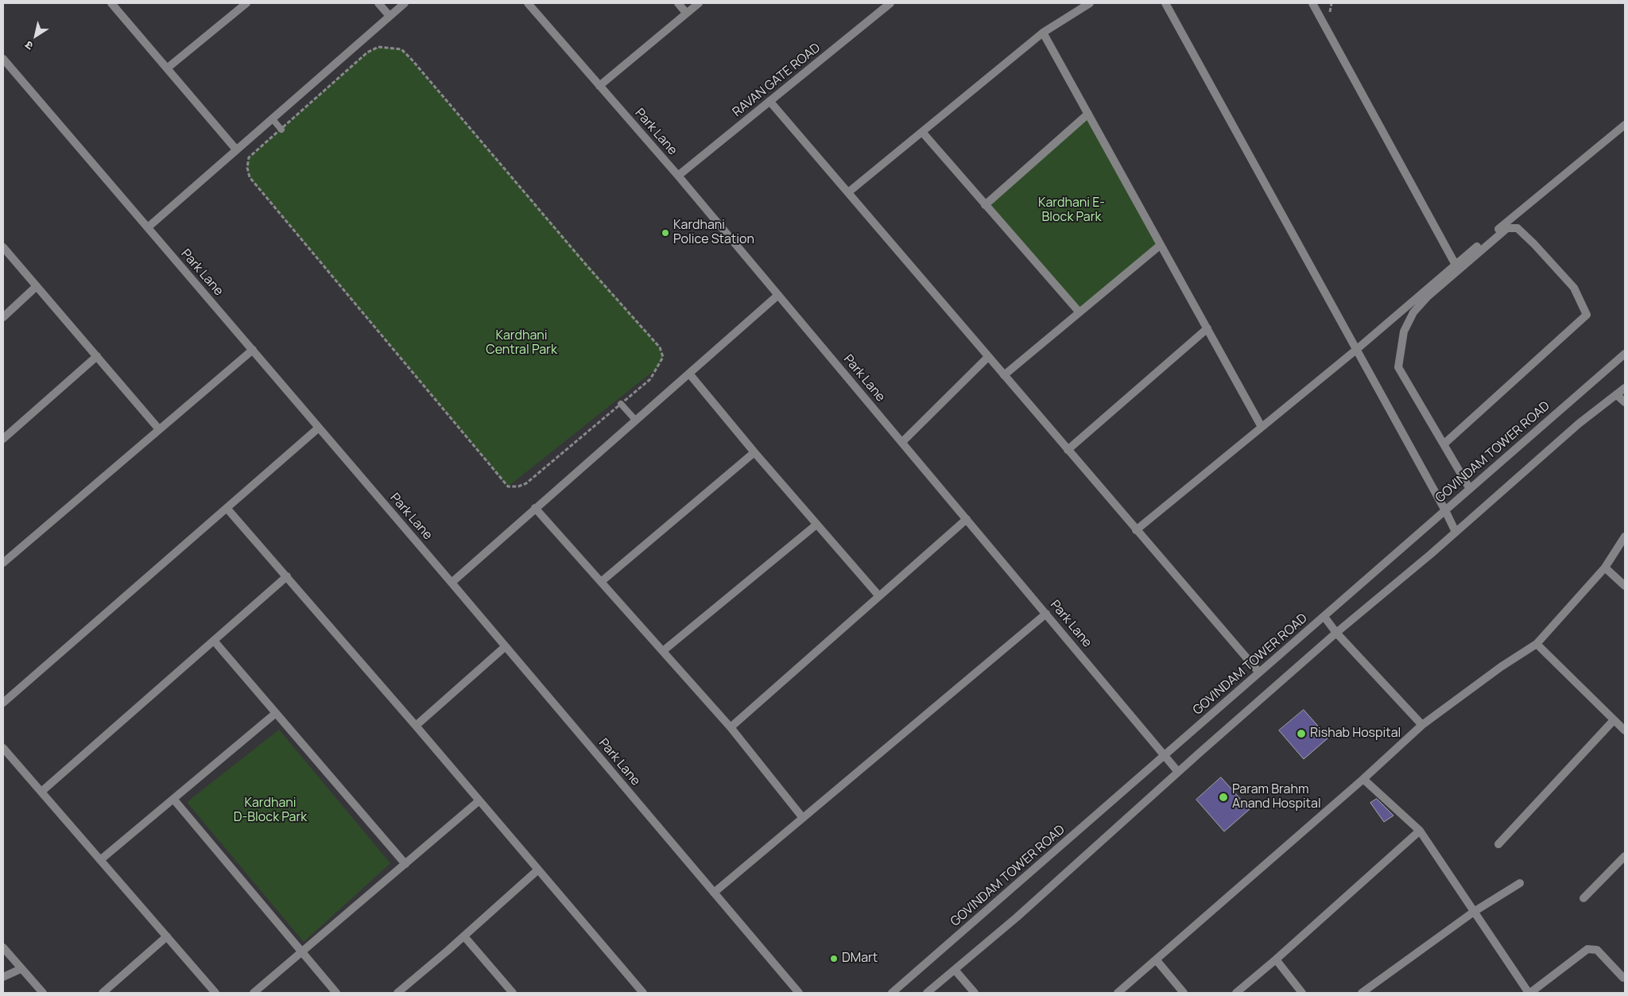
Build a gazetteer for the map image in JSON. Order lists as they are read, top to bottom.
{
  "streets": {
    "street": ["RAVAN GATE ROAD", "Park Lane", "GOVINDAM TOWER ROAD"]
  },
  "crossings": [
    ["RAVAN GATE ROAD", "Park Lane"],
    ["Park Lane", "GOVINDAM TOWER ROAD"]
  ],
  "parks": ["Kardhani E- Block Park", "Kardhani Central Park", "Kardhani D-Block Park"],
  "places": [
    "Kardhani Police Station",
    "Rishab Hospital",
    "Param Brahm Anand Hospital",
    "DMart"
  ],
  "north": "bottom left"
}
